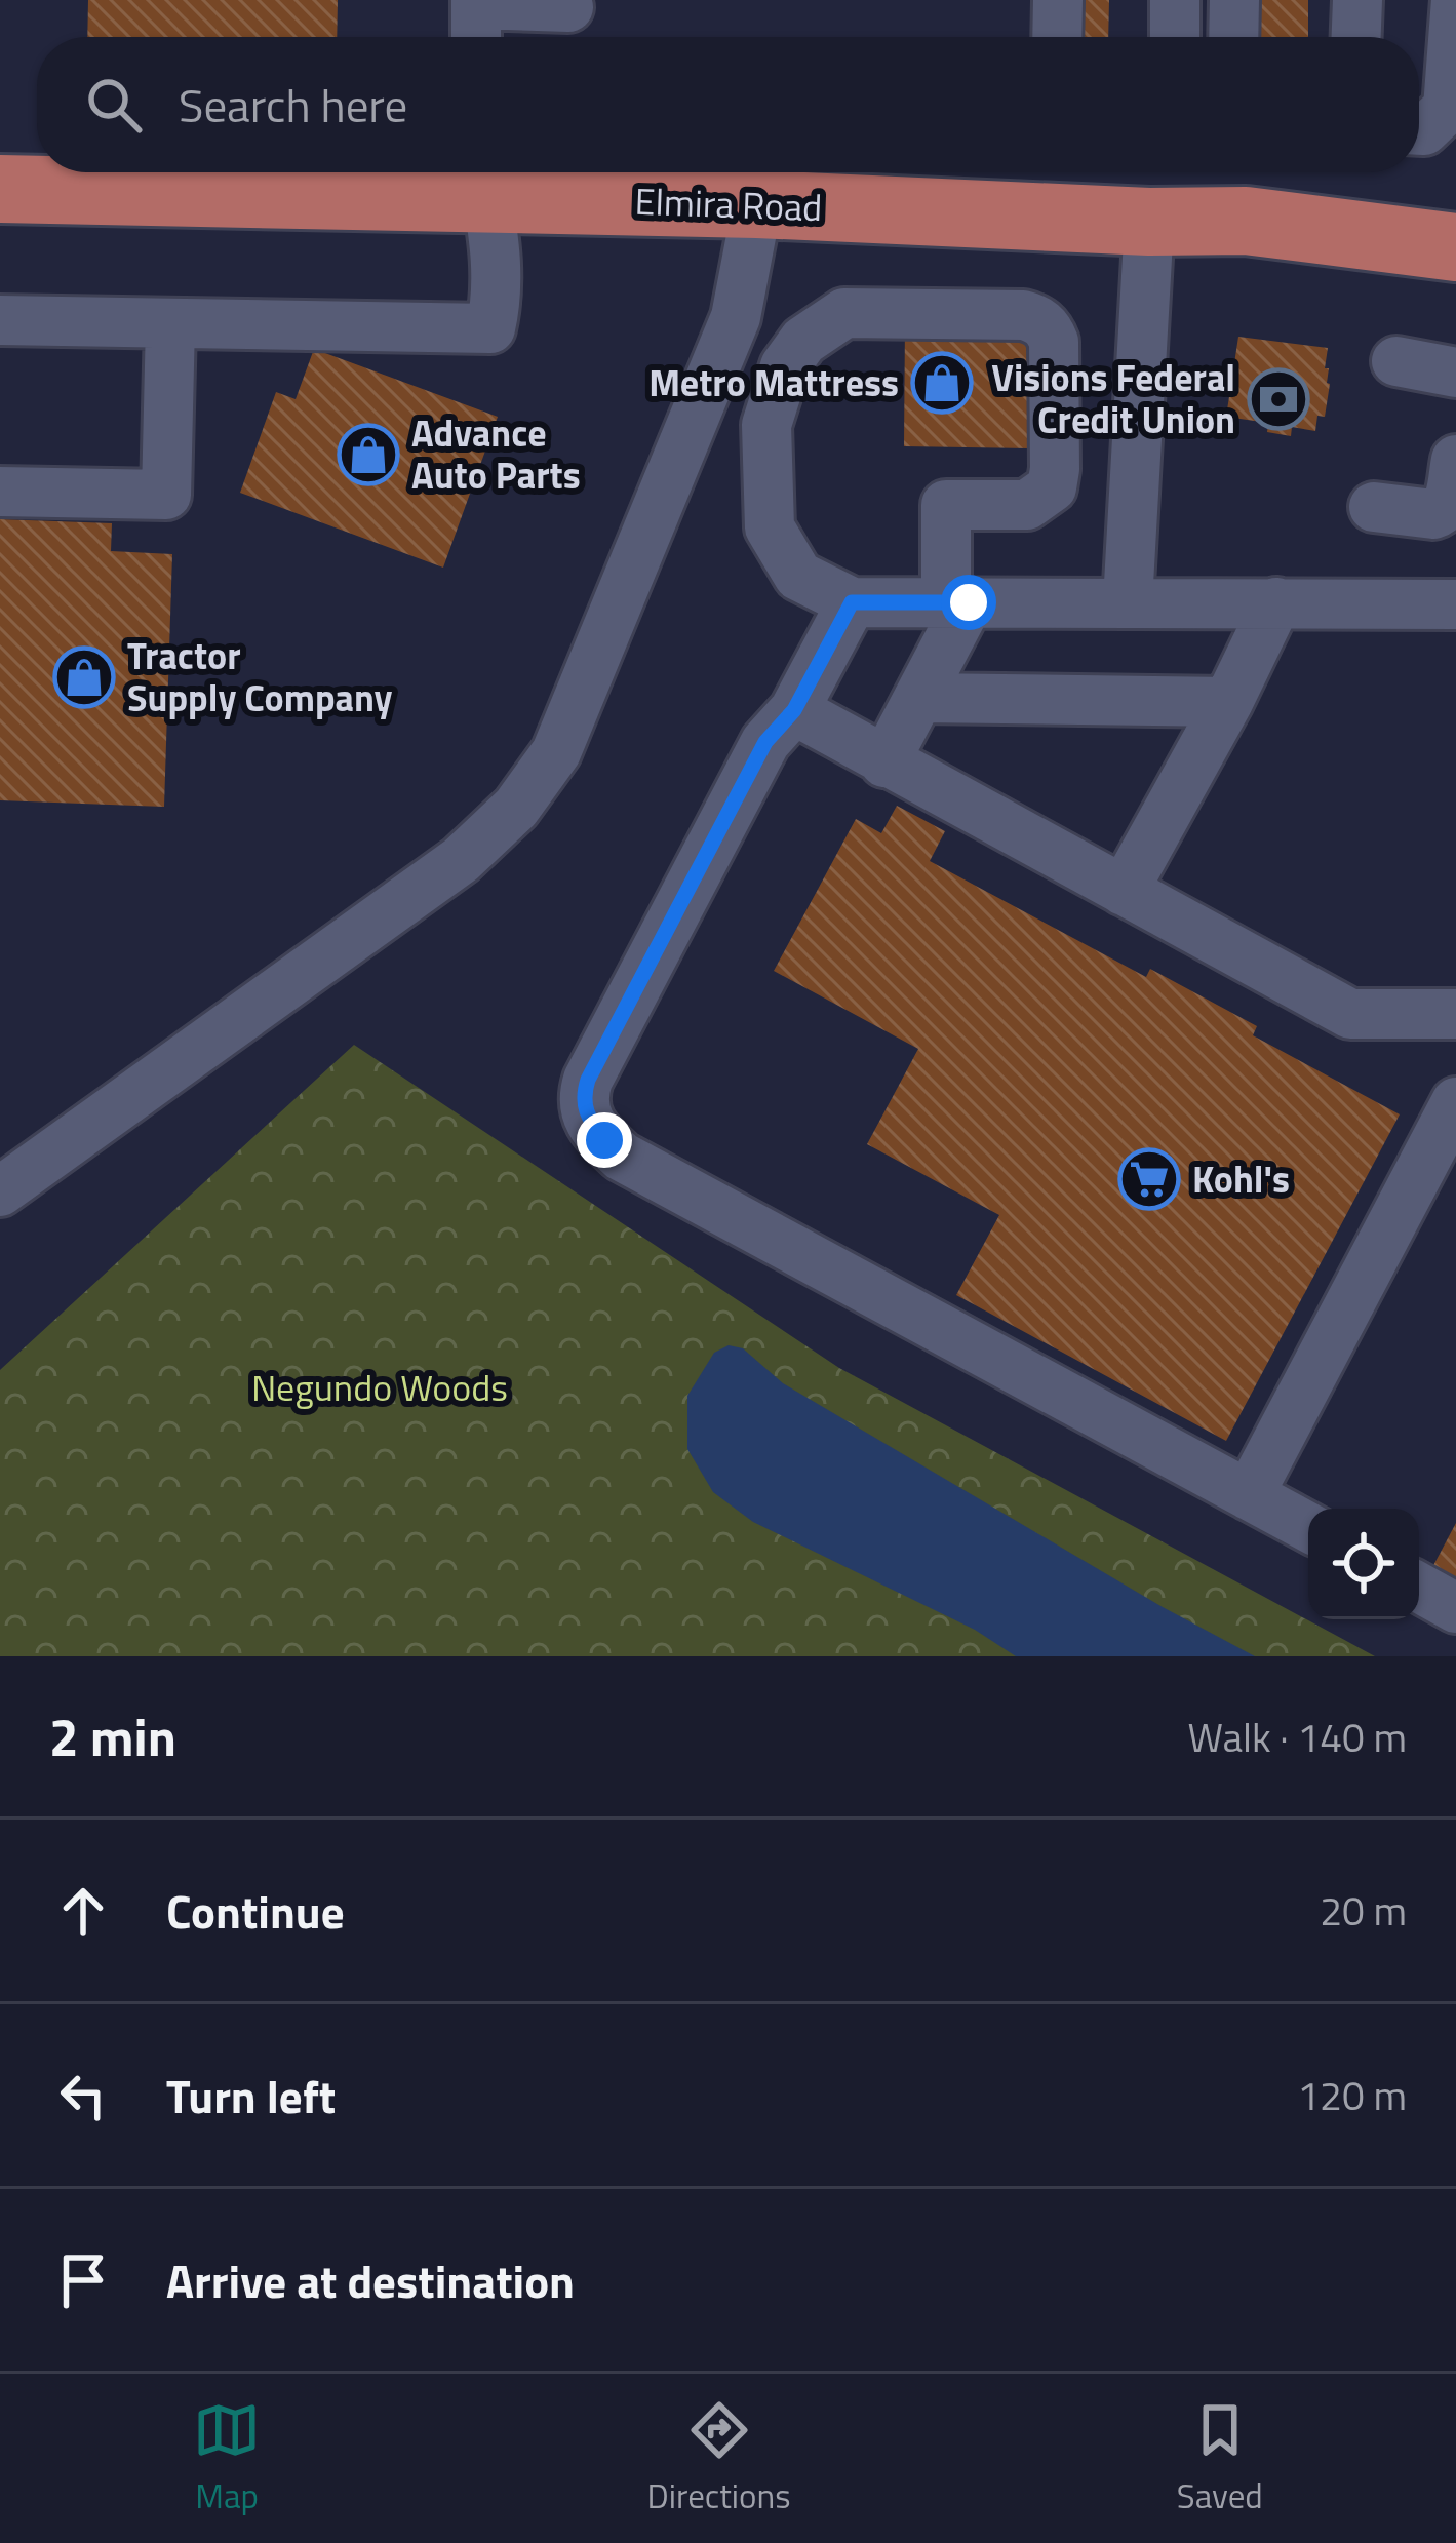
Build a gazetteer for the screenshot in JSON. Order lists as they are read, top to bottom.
{
  "streets": {
    "highway": ["Elmira Road"]
  },
  "parks": ["Negundo Woods"],
  "places": {
    "shop": ["Metro Mattress", "Advance Auto Parts", "Tractor Supply Company"],
    "bank": ["Visions Federal Credit Union"],
    "supermarket": ["Kohl's"]
  },
  "page": {
    "search": "Search here",
    "heading": ["2 min", "Walk · 140 m"],
    "list": [
      ["Continue", "20 m"],
      ["Turn left", "120 m"],
      "Arrive at destination"
    ],
    "nav": ["Map", "Directions", "Saved"]
  }
}
